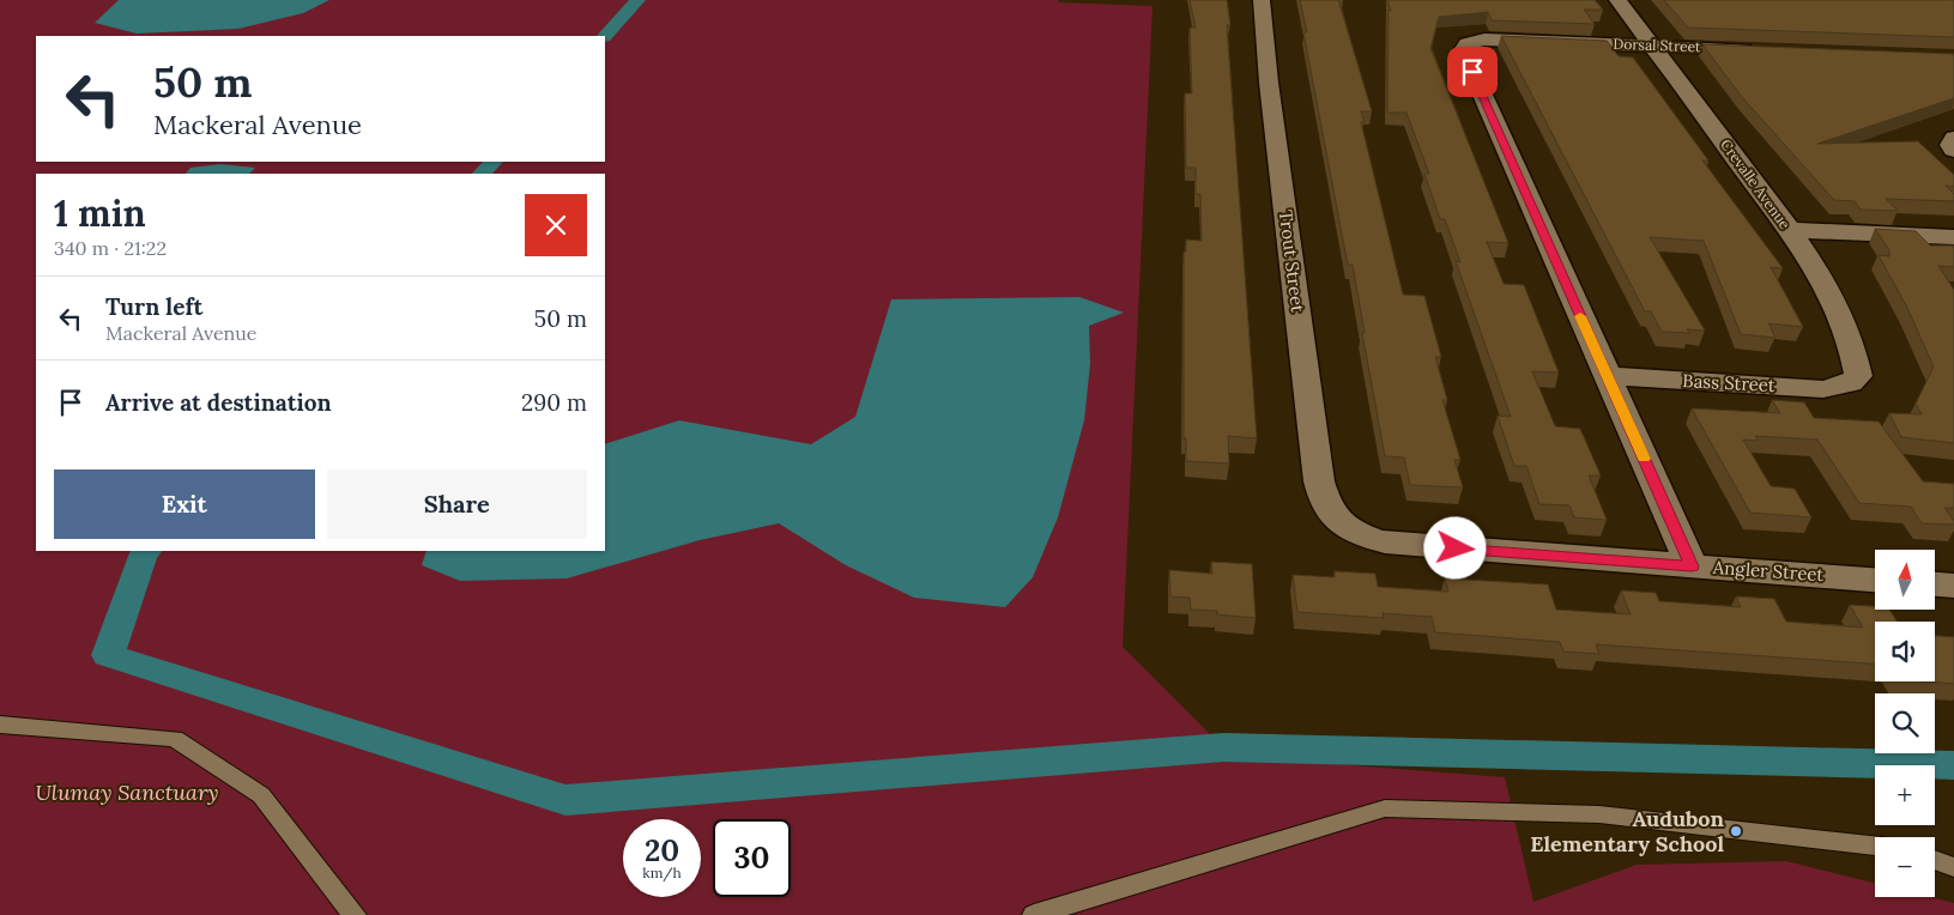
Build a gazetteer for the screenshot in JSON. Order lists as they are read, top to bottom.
{
  "streets": {
    "street": [
      "Dorsal Street",
      "Crevalle Avenue",
      "Trout Street",
      "Bass Street",
      "Angler Street"
    ]
  },
  "crossings": [
    ["Dorsal Street", "Crevalle Avenue"],
    ["Dorsal Street", "Bass Street"],
    ["Crevalle Avenue", "Bass Street"],
    ["Trout Street", "Angler Street"]
  ],
  "parks": ["Ulumay Sanctuary"],
  "places": ["Audubon Elementary School"],
  "north": "top",
  "page": {
    "turn": ["50 m", "Mackeral Avenue"],
    "heading": ["1 min", "340 m · 21:22"],
    "list": [
      {
        "name": "Turn left",
        "note": "Mackeral Avenue",
        "value": "50 m"
      },
      {
        "name": "Arrive at destination",
        "value": "290 m"
      }
    ],
    "buttons": ["Exit", "Share"],
    "map_buttons": ["+", "−"],
    "speed": "20 km/h",
    "limit": "30"
  }
}
